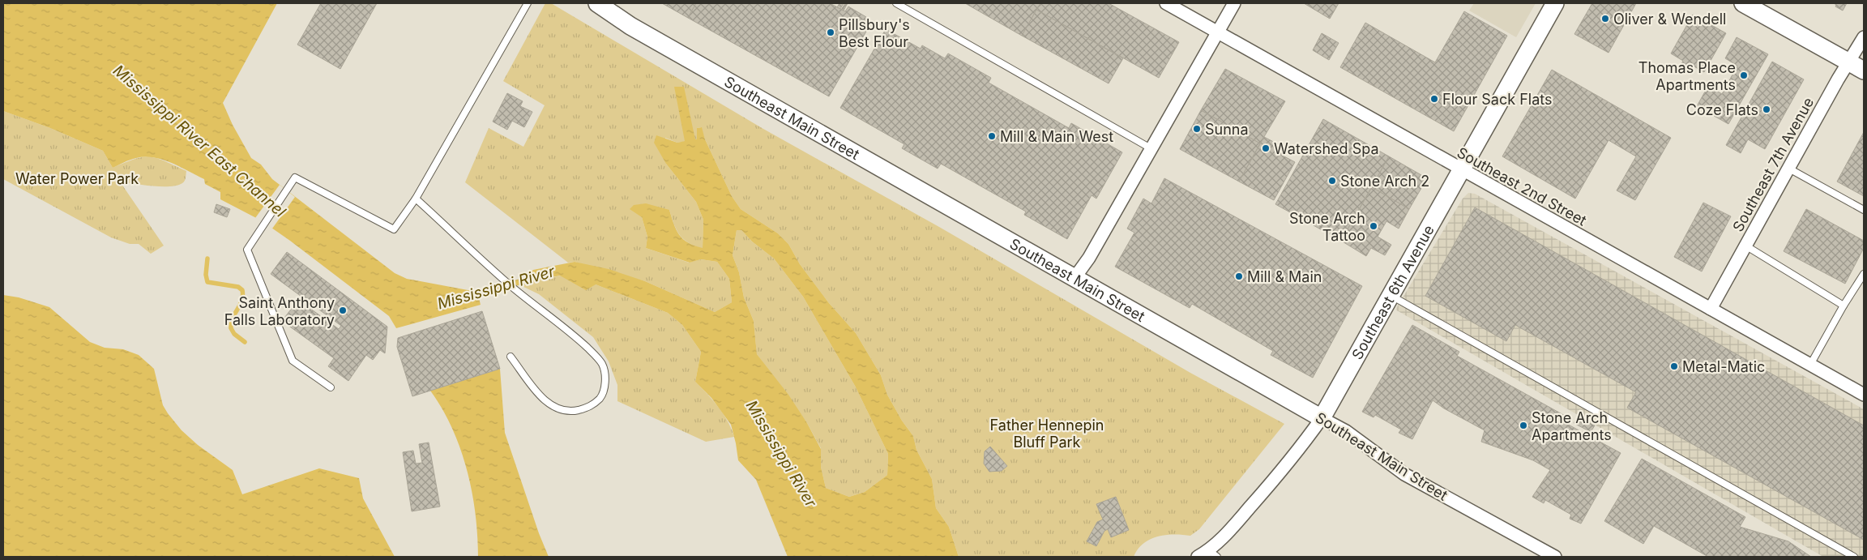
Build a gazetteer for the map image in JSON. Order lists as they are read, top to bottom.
{
  "streets": {
    "street": [
      "Southeast Main Street",
      "Southeast 7th Avenue",
      "Southeast 2nd Street",
      "Southeast 6th Avenue"
    ]
  },
  "crossings": [
    ["Southeast Main Street", "Southeast 6th Avenue"],
    ["Southeast 7th Avenue", "Southeast 2nd Street"],
    ["Southeast 2nd Street", "Southeast 6th Avenue"]
  ],
  "water": ["Mississippi River East Channel", "Mississippi River"],
  "parks": ["Water Power Park", "Father Hennepin Bluff Park"],
  "places": [
    "Oliver & Wendell",
    "Pillsbury's Best Flour",
    "Thomas Place Apartments",
    "Flour Sack Flats",
    "Coze Flats",
    "Sunna",
    "Mill & Main West",
    "Watershed Spa",
    "Stone Arch 2",
    "Stone Arch Tattoo",
    "Mill & Main",
    "Saint Anthony Falls Laboratory",
    "Metal-Matic",
    "Stone Arch Apartments"
  ]
}
